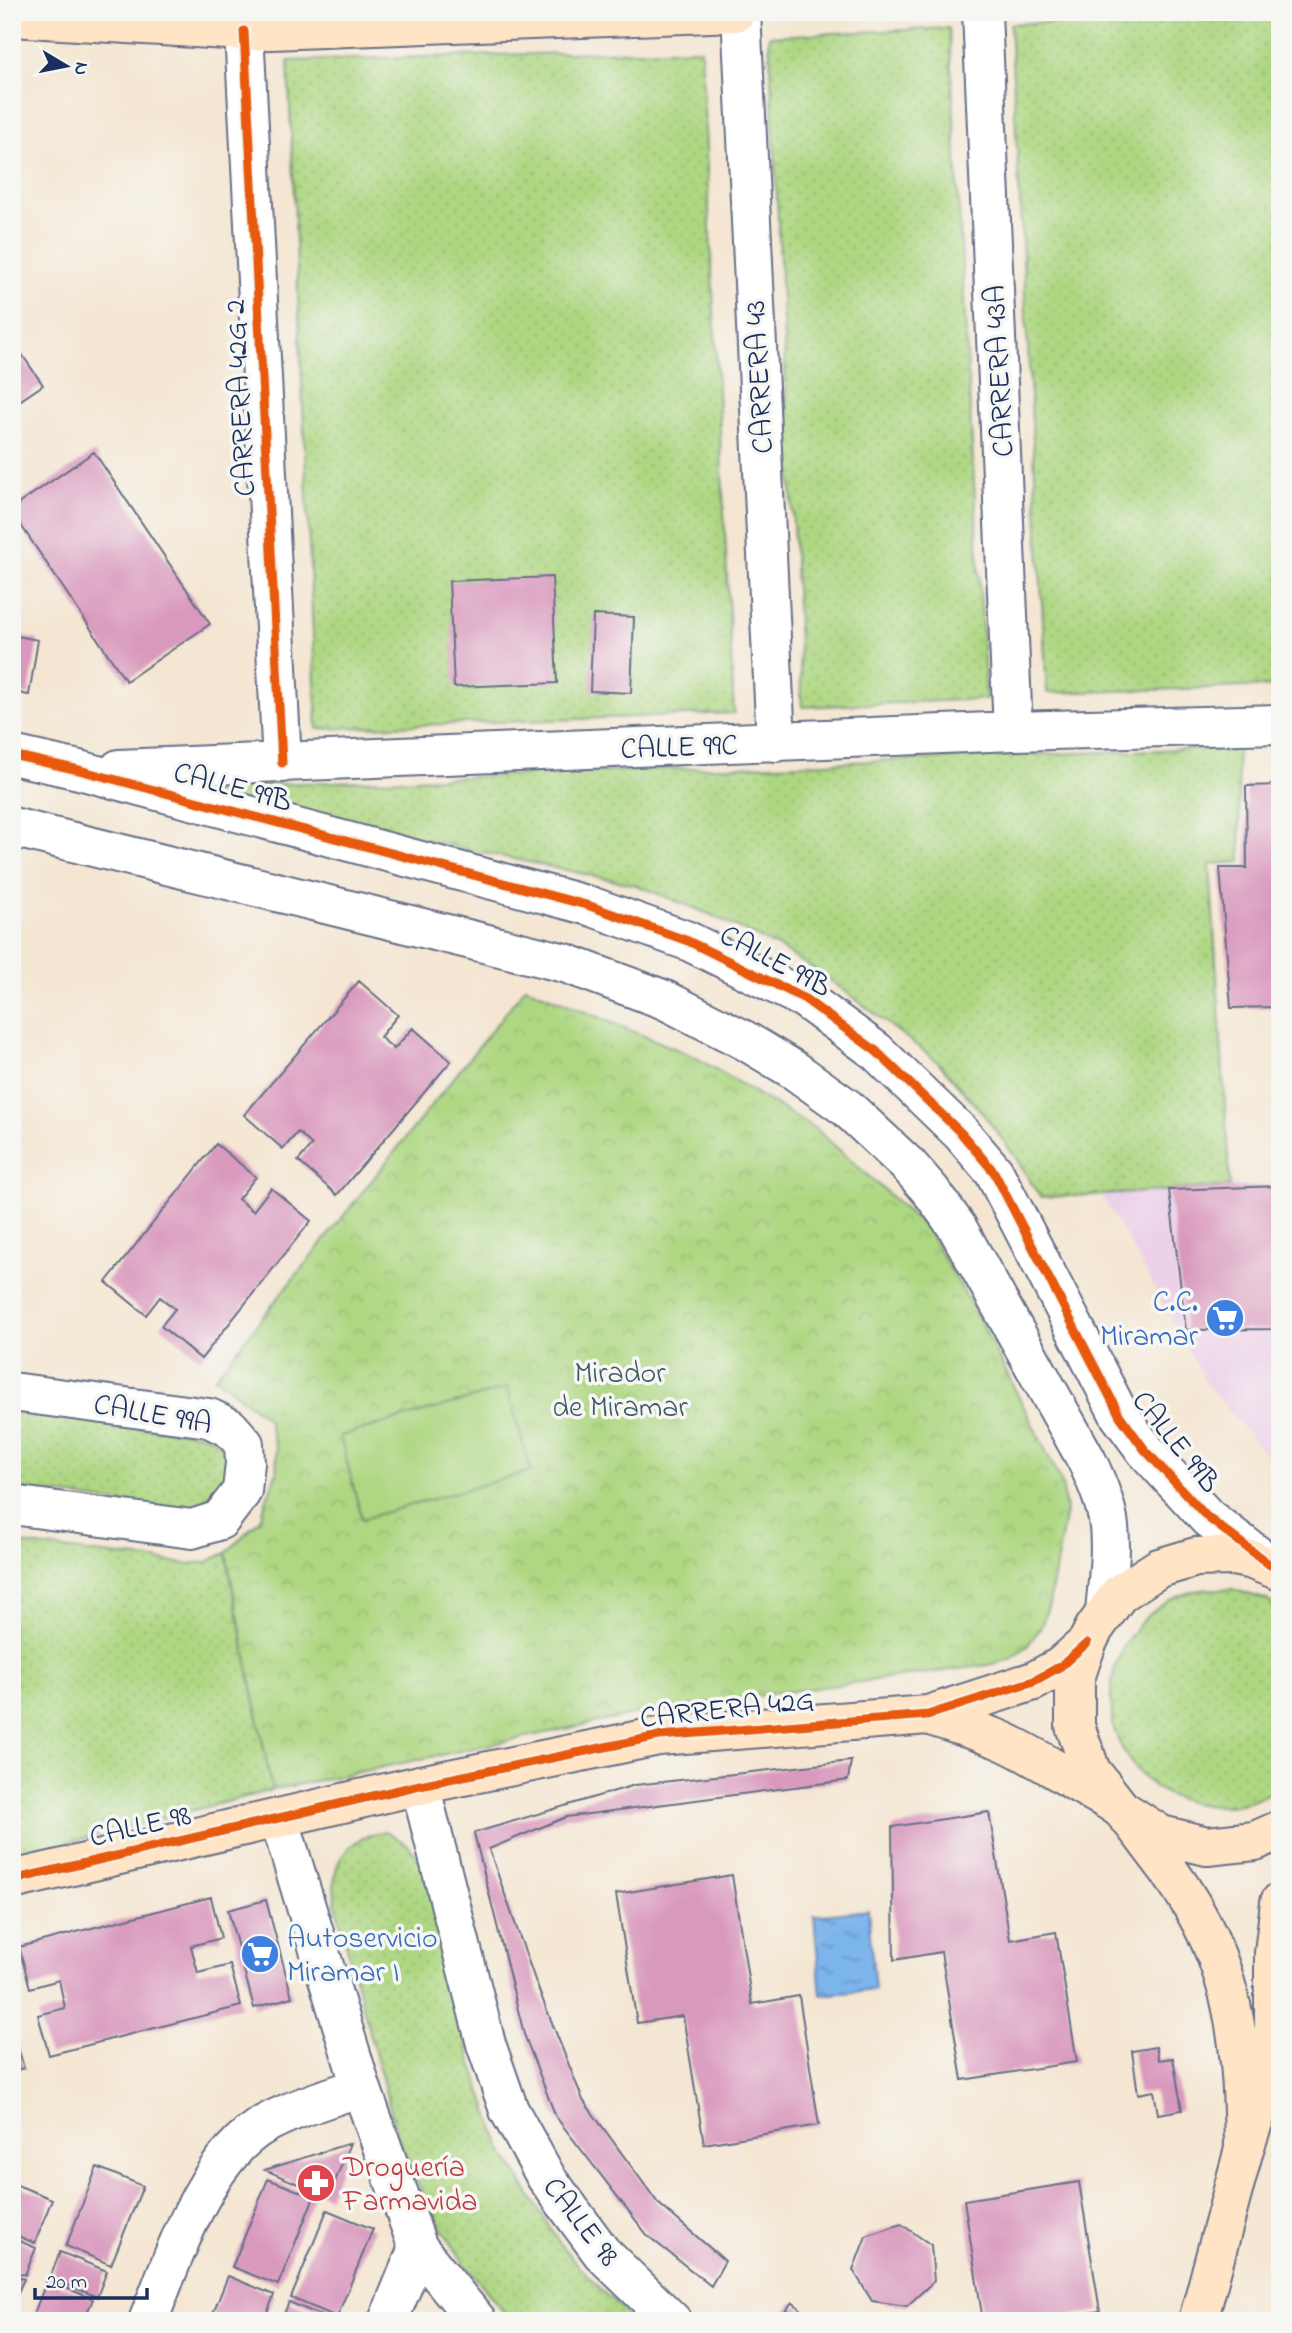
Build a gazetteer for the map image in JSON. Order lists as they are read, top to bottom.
{
  "streets": {
    "street": [
      "CARRERA 43A",
      "CARRERA 43",
      "CARRERA 42G 2",
      "CALLE 99C",
      "CALLE 99B",
      "CALLE 99A",
      "CARRERA 42G",
      "CALLE 98"
    ]
  },
  "crossings": [
    ["CARRERA 43A", "CALLE 99C"],
    ["CARRERA 43", "CALLE 99C"],
    ["CARRERA 42G 2", "CALLE 99C"],
    ["CALLE 99C", "CALLE 99B"],
    ["CARRERA 42G", "CALLE 98"]
  ],
  "parks": ["Mirador de Miramar"],
  "places": {
    "supermarket": ["C.C. Miramar", "Autoservicio Miramar I"],
    "pharmacy": ["Droguería Farmavida"]
  },
  "scale_bar": "20 m",
  "north": "right"
}
